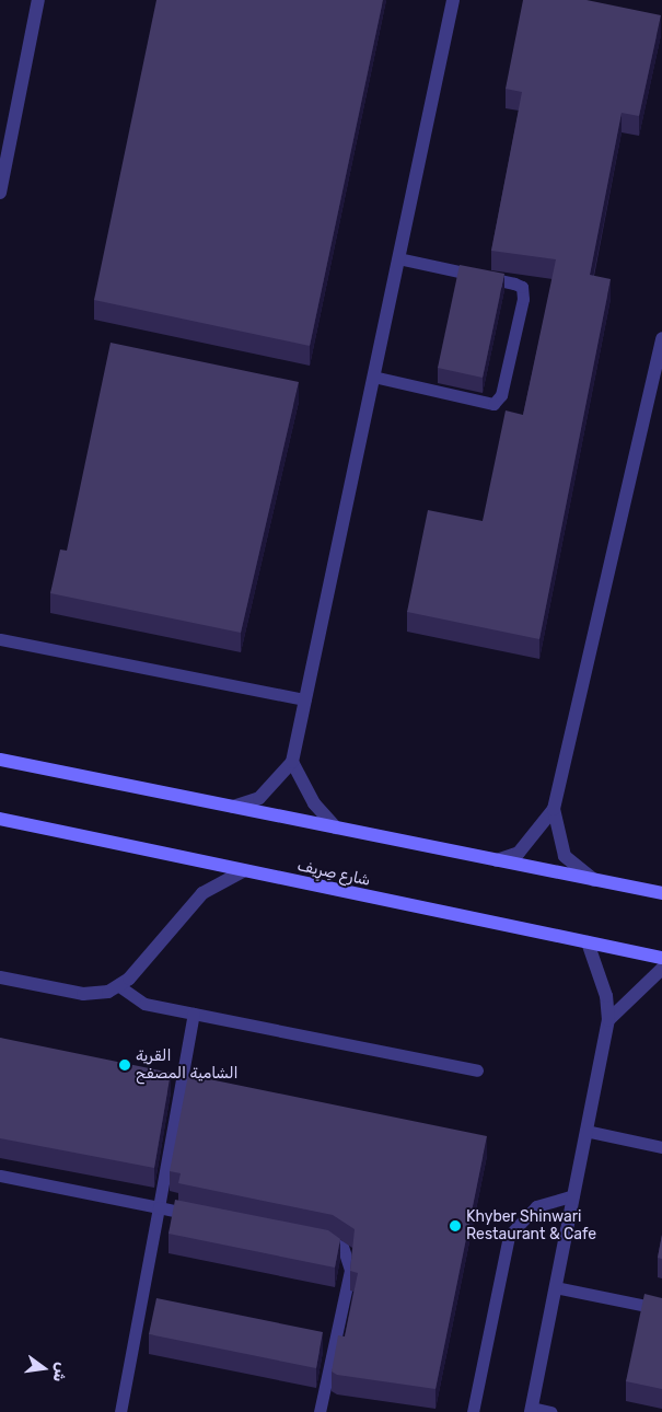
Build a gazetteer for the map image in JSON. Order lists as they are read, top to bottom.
{
  "streets": {
    "main road": ["شارع صِرِيف"]
  },
  "places": ["القرية الشامية المصفح", "Khyber Shinwari Restaurant & Cafe"],
  "north": "right"
}
